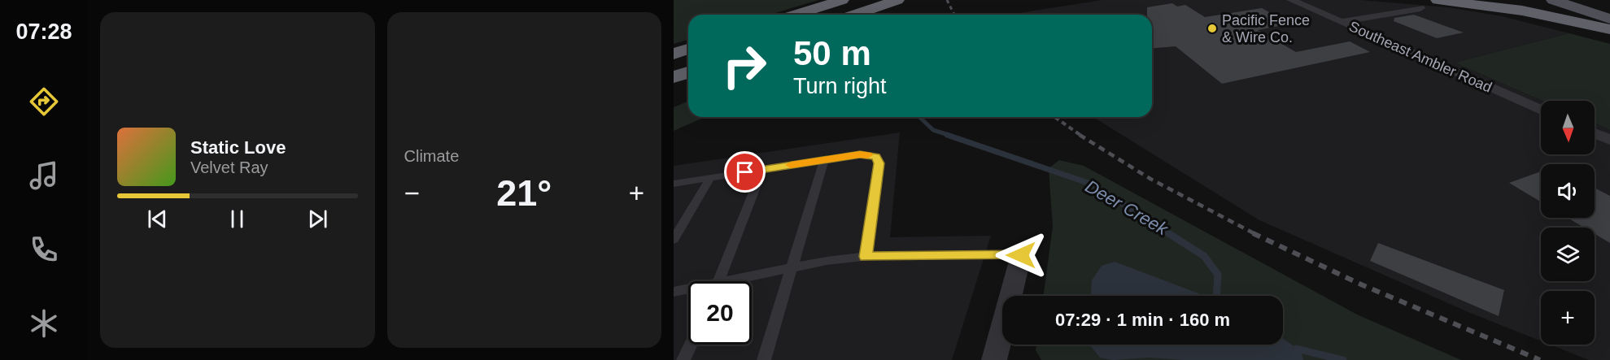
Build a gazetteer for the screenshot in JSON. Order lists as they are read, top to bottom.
{
  "streets": {
    "street": ["Southeast Ambler Road"]
  },
  "water": ["Deer Creek"],
  "places": ["Pacific Fence & Wire Co."],
  "north": "bottom",
  "page": {
    "tabs": "07:28",
    "tile": "Climate",
    "turn": ["50 m", "Turn right"],
    "map_buttons": "+",
    "song": ["Static Love", "Velvet Ray"],
    "heat": ["−", "21°", "+"],
    "limit": "20",
    "trip": "07:29 · 1 min · 160 m"
  }
}
